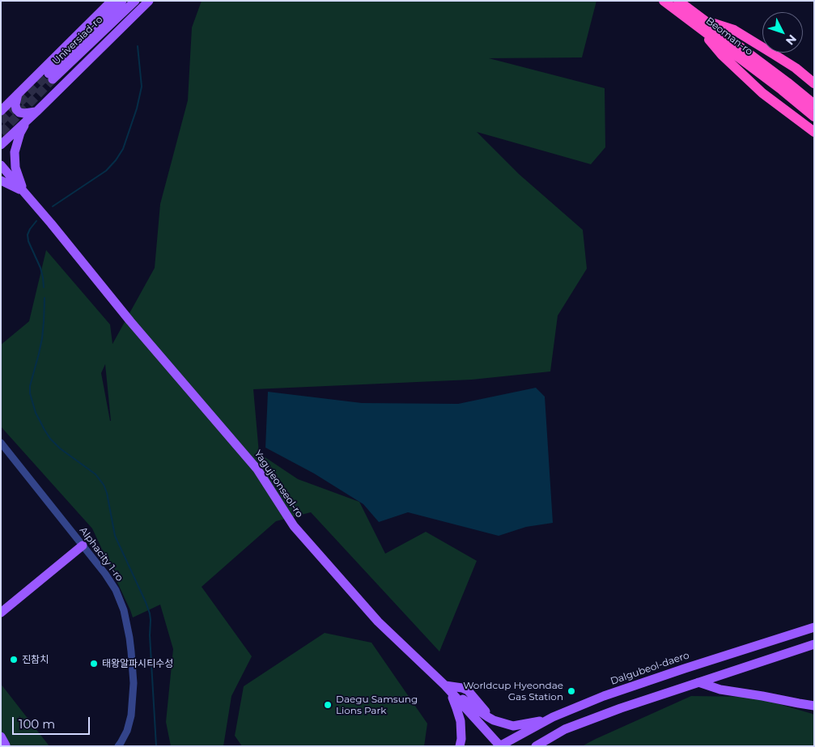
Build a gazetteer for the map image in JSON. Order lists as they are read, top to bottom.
{
  "streets": {
    "highway": ["Beoman-ro"],
    "main road": ["Universiad-ro", "Yagujeonseol-ro", "Dalgubeol-daero"],
    "street": ["Alphacity 1-ro"]
  },
  "crossings": [
    ["Yagujeonseol-ro", "Dalgubeol-daero"]
  ],
  "places": [
    "진참치",
    "태왕알파시티수성",
    "Worldcup Hyeondae Gas Station",
    "Daegu Samsung Lions Park"
  ],
  "scale_bar": "100 m",
  "north": "bottom right"
}
